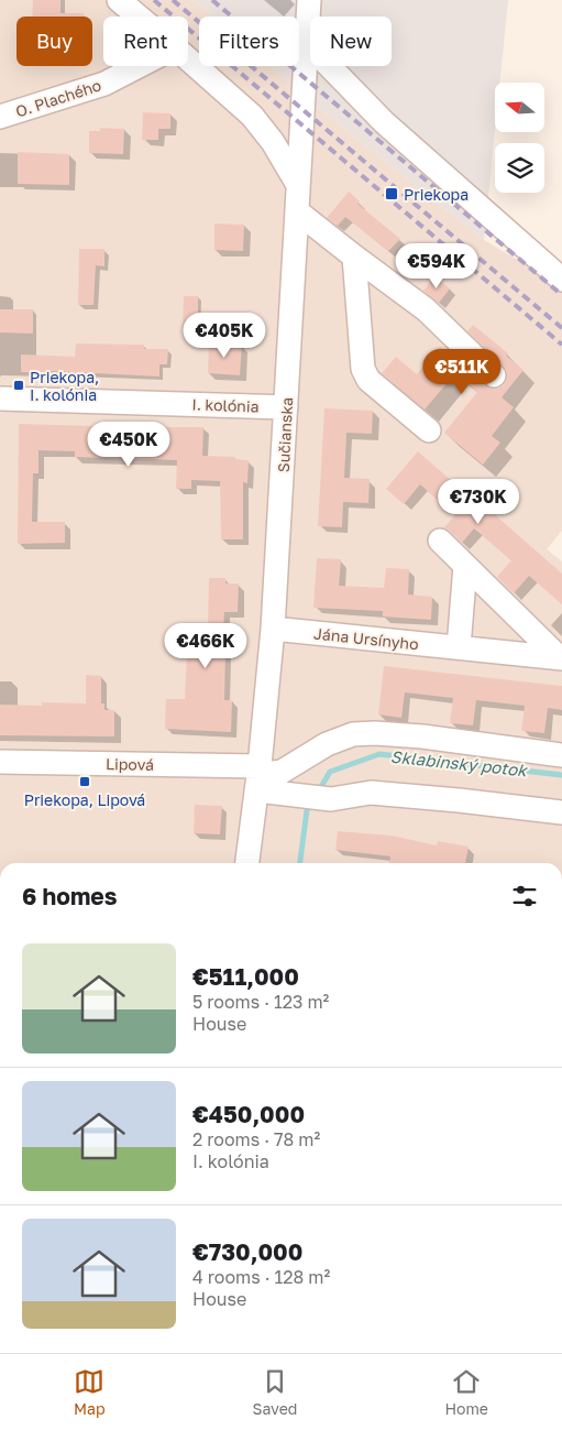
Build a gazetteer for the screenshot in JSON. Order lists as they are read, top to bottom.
{
  "streets": {
    "street": [
      "O. Plachého",
      "I. kolónia",
      "Sučianska",
      "Jána Ursínyho",
      "Lipová"
    ]
  },
  "crossings": [
    ["I. kolónia", "Sučianska"],
    ["Sučianska", "Jána Ursínyho"],
    ["Sučianska", "Lipová"]
  ],
  "water": ["Sklabinský potok"],
  "places": {
    "transit": ["Priekopa", "Priekopa, I. kolónia", "Priekopa, Lipová"]
  },
  "north": "left",
  "page": {
    "chip": [
      "Buy",
      "Rent",
      "Filters",
      "New"
    ],
    "price": [
      "€594K",
      "€405K",
      "€511K",
      "€450K",
      "€730K",
      "€466K"
    ],
    "heading": "6 homes",
    "list": [
      {
        "name": "€511,000",
        "note": "5 rooms · 123 m² · House"
      },
      {
        "name": "€450,000",
        "note": "2 rooms · 78 m² · I. kolónia"
      },
      {
        "name": "€730,000",
        "note": "4 rooms · 128 m² · House"
      }
    ],
    "tabs": ["Map", "Saved", "Home"]
  }
}
